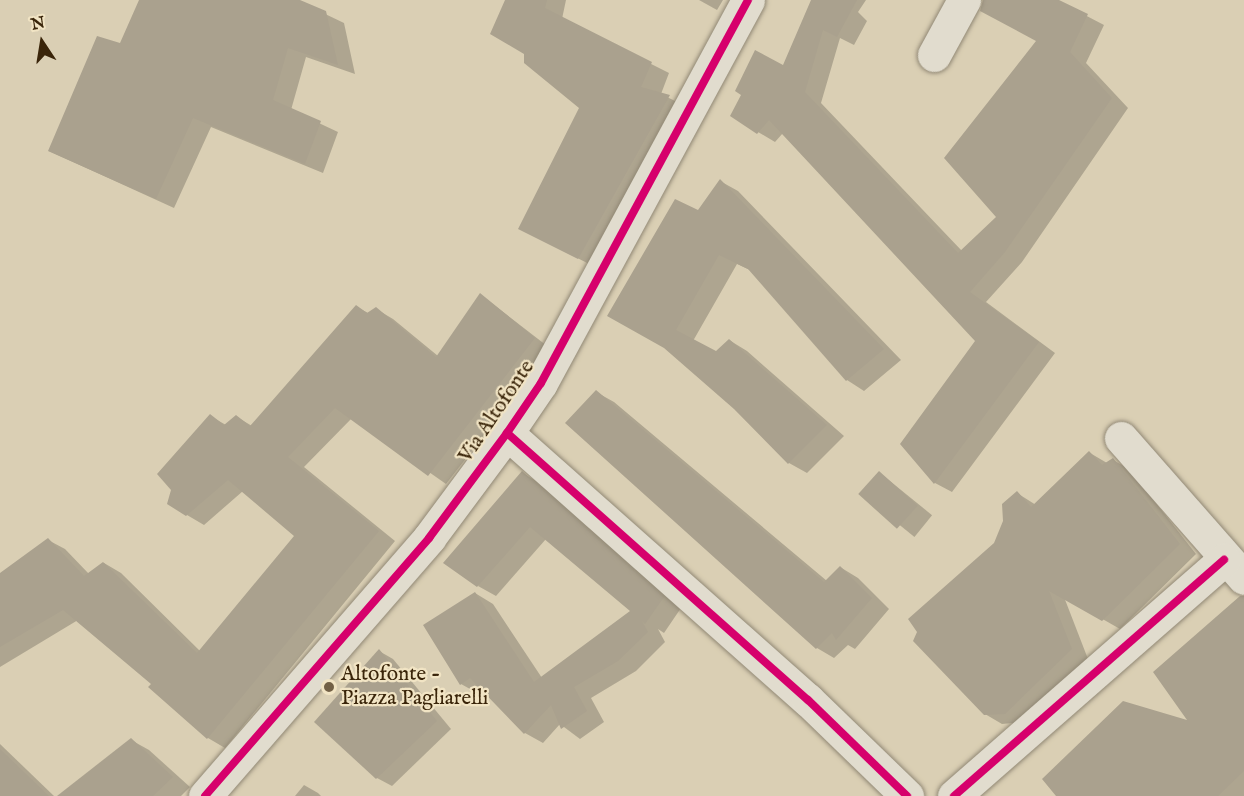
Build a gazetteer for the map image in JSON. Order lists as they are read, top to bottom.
{
  "streets": {
    "street": ["Via Altofonte"]
  },
  "places": ["Altofonte - Piazza Pagliarelli"],
  "north": "top"
}
